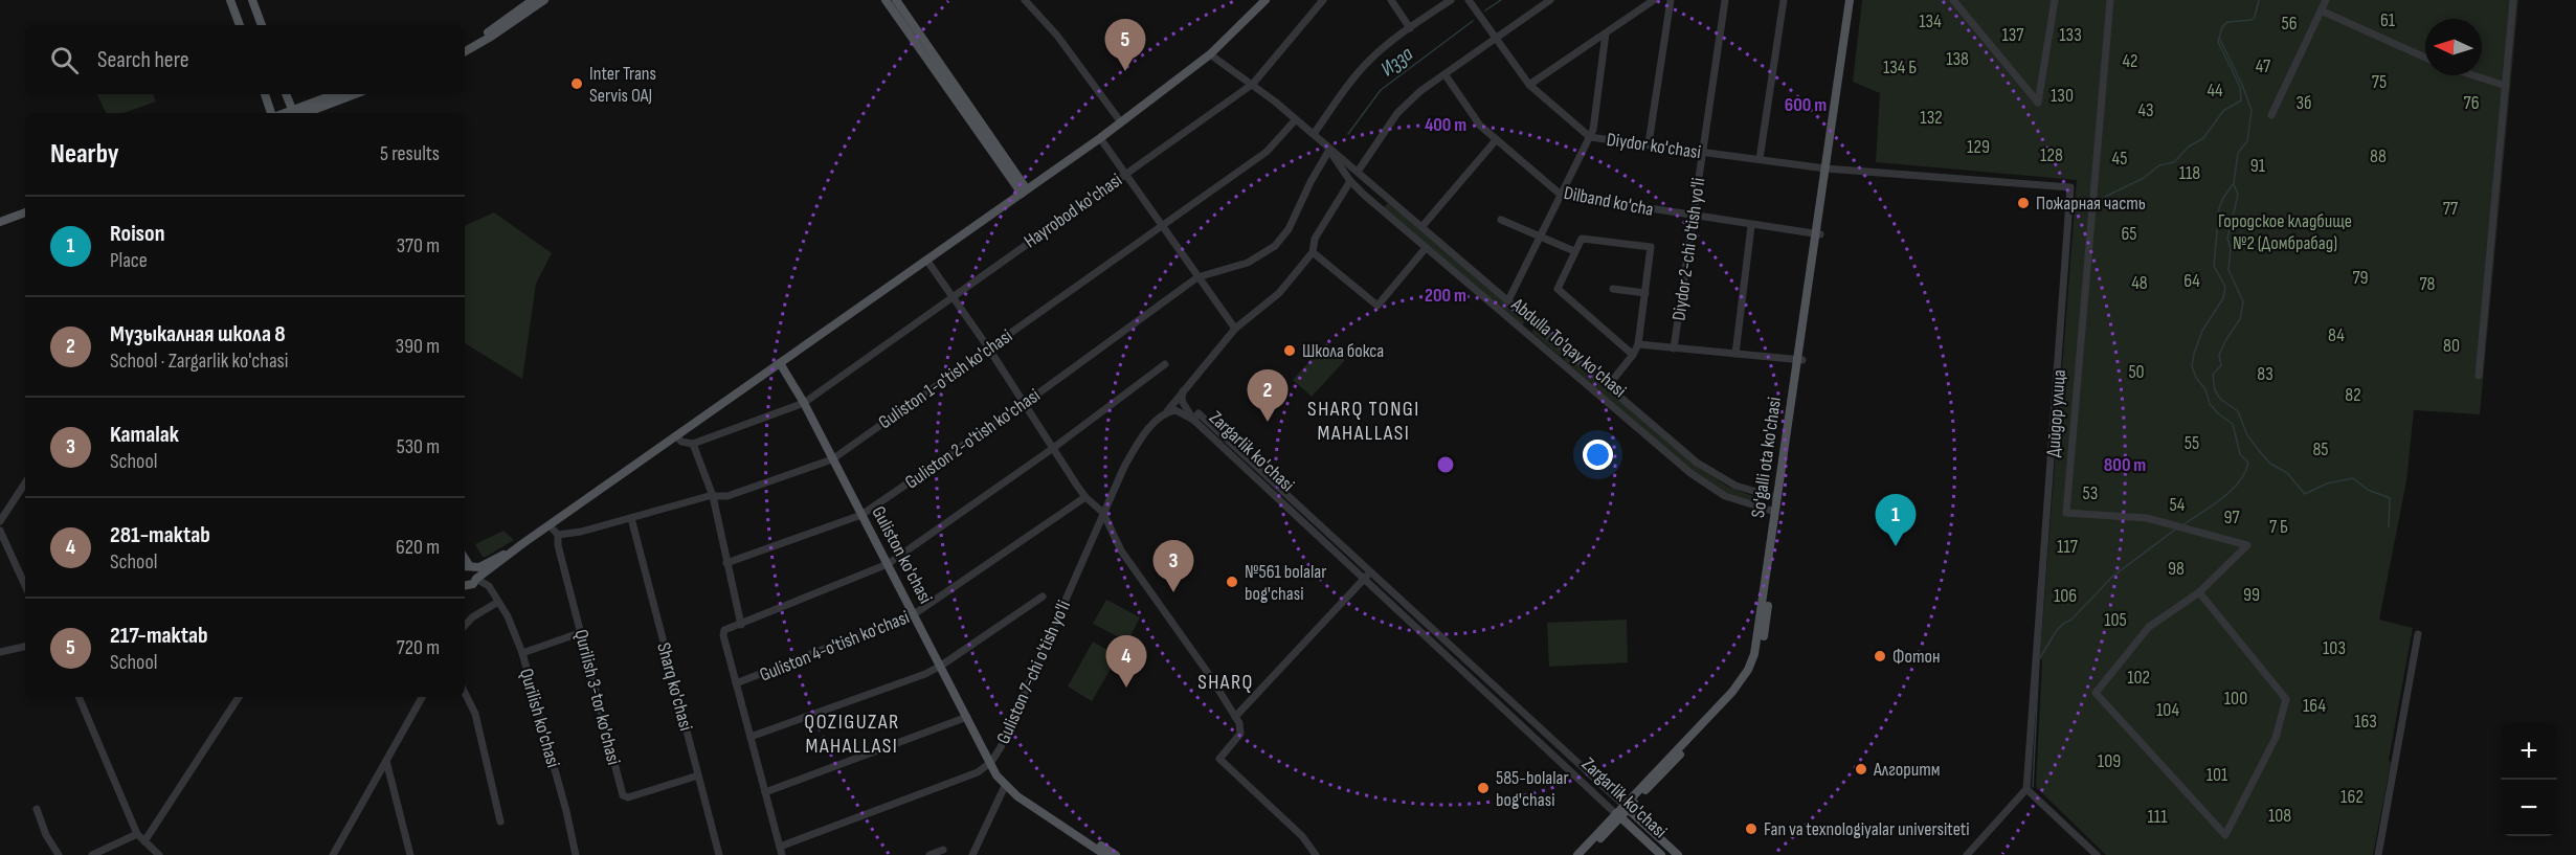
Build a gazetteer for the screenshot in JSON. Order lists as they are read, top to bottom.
{
  "streets": {
    "main road": ["Zargarlik ko'chasi", "So'galli ota ko'chasi", "Guliston ko'chasi"],
    "street": [
      "Diydor ko'chasi",
      "Dilband ko'cha",
      "Hayrobod ko'chasi",
      "Diydor 2-chi o'tish yo'li",
      "Abdulla To'qay ko'chasi",
      "Guliston 1-o'tish ko'chasi",
      "Дийдор улица",
      "Guliston 2-o'tish ko'chasi",
      "Guliston 4-o'tish ko'chasi",
      "Guliston 7-chi o'tish yo'li",
      "Sharq ko'chasi",
      "Qurilish 3-tor ko'chasi",
      "Qurilish ko'chasi"
    ]
  },
  "crossings": [
    ["Diydor ko'chasi", "Diydor 2-chi o'tish yo'li"],
    ["Diydor ko'chasi", "Дийдор улица"],
    ["Diydor ko'chasi", "So'galli ota ko'chasi"],
    ["Dilband ko'cha", "Diydor 2-chi o'tish yo'li"],
    ["Dilband ko'cha", "So'galli ota ko'chasi"],
    ["Hayrobod ko'chasi", "Abdulla To'qay ko'chasi"],
    ["Hayrobod ko'chasi", "Guliston ko'chasi"],
    ["Abdulla To'qay ko'chasi", "Guliston 1-o'tish ko'chasi"],
    ["Abdulla To'qay ko'chasi", "Guliston 2-o'tish ko'chasi"],
    ["Abdulla To'qay ko'chasi", "So'galli ota ko'chasi"],
    ["Abdulla To'qay ko'chasi", "Guliston 7-chi o'tish yo'li"],
    ["Guliston 1-o'tish ko'chasi", "Guliston ko'chasi"],
    ["Guliston 1-o'tish ko'chasi", "Sharq ko'chasi"],
    ["Guliston 1-o'tish ko'chasi", "Qurilish 3-tor ko'chasi"],
    ["Дийдор улица", "So'galli ota ko'chasi"],
    ["Guliston 2-o'tish ko'chasi", "Guliston ko'chasi"],
    ["Zargarlik ko'chasi", "So'galli ota ko'chasi"],
    ["Guliston ko'chasi", "Guliston 4-o'tish ko'chasi"],
    ["Guliston ko'chasi", "Guliston 7-chi o'tish yo'li"],
    ["Sharq ko'chasi", "Qurilish 3-tor ko'chasi"]
  ],
  "districts": ["SHARQ TONGI MAHALLASI", "SHARQ", "QOZIGUZAR MAHALLASI"],
  "water": ["Изза"],
  "parks": [
    "61",
    "134",
    "56",
    "137",
    "133",
    "138",
    "42",
    "47",
    "134 Б",
    "75",
    "44",
    "130",
    "3б",
    "76",
    "43",
    "132",
    "129",
    "128",
    "88",
    "45",
    "91",
    "118",
    "77",
    "Городское кладбище №2 (Домбрабад)",
    "65",
    "79",
    "64",
    "48",
    "78",
    "84",
    "80",
    "50",
    "83",
    "82",
    "55",
    "85",
    "53",
    "54",
    "97",
    "7 Б",
    "117",
    "98",
    "99",
    "106",
    "105",
    "103",
    "102",
    "100",
    "164",
    "104",
    "163",
    "109",
    "101",
    "162",
    "108",
    "111"
  ],
  "places": [
    "Inter Trans Servis OAJ",
    "Пожарная часть",
    "Школа бокса",
    "№561 bolalar bog'chasi",
    "Фотон",
    "Алгоритм",
    "585-bolalar bog'chasi",
    "Fan va texnologiyalar universiteti"
  ],
  "north": "left",
  "page": {
    "pins": [
      "5",
      "2",
      "1",
      "3",
      "4"
    ],
    "search": "Search here",
    "heading": ["Nearby", "5 results"],
    "list": [
      {
        "mark": "1",
        "name": "Roison",
        "note": "Place",
        "value": "370 m"
      },
      {
        "mark": "2",
        "name": "Музыкалная школа 8",
        "note": "School · Zargarlik ko'chasi",
        "value": "390 m"
      },
      {
        "mark": "3",
        "name": "Kamalak",
        "note": "School",
        "value": "530 m"
      },
      {
        "mark": "4",
        "name": "281-maktab",
        "note": "School",
        "value": "620 m"
      },
      {
        "mark": "5",
        "name": "217-maktab",
        "note": "School",
        "value": "720 m"
      }
    ],
    "map_buttons": ["+", "−"]
  },
  "rings": [
    "600 m",
    "400 m",
    "200 m",
    "800 m"
  ]
}
